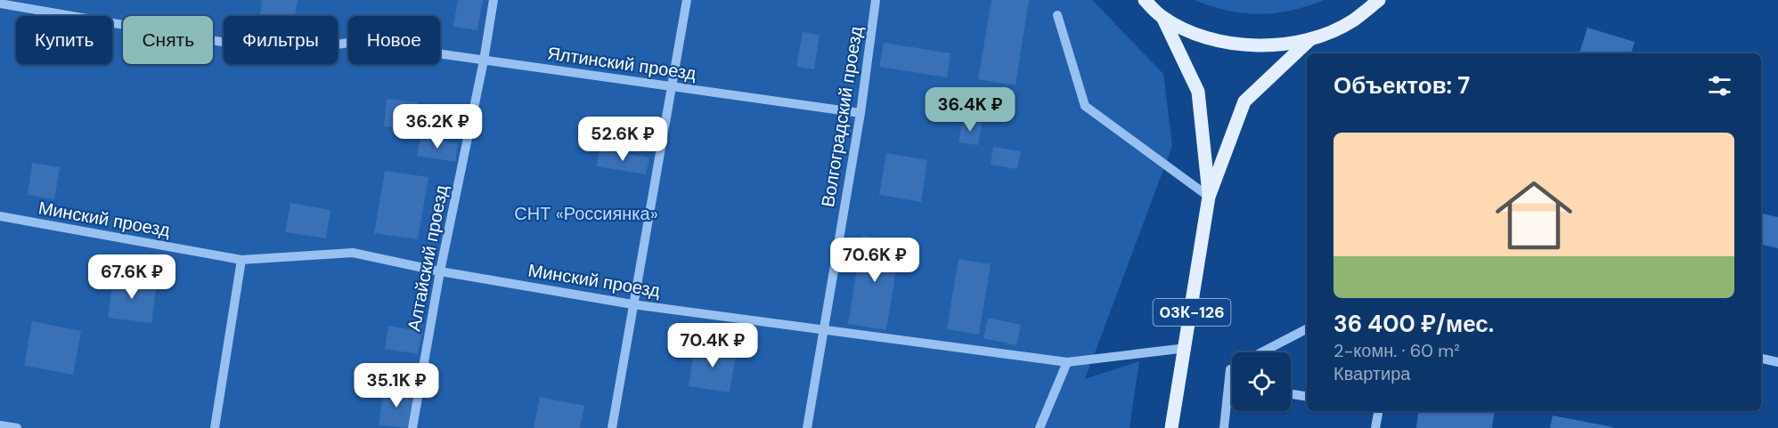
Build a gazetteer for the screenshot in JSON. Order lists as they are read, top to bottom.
{
  "streets": {
    "main road": ["03К-126"],
    "lane": [
      "Ялтинский проезд",
      "Волгоградский проезд",
      "Минский проезд",
      "Алтайский проезд"
    ]
  },
  "crossings": [
    ["Ялтинский проезд", "Волгоградский проезд"],
    ["Ялтинский проезд", "Алтайский проезд"],
    ["Волгоградский проезд", "Минский проезд"],
    ["Минский проезд", "Алтайский проезд"],
    ["Минский проезд", "03К-126"]
  ],
  "parks": ["СНТ «Россиянка»"],
  "page": {
    "chip": [
      "Купить",
      "Снять",
      "Фильтры",
      "Новое"
    ],
    "heading": "Объектов: 7",
    "price": [
      "36.4K ₽",
      "36.2K ₽",
      "52.6K ₽",
      "70.6K ₽",
      "67.6K ₽",
      "70.4K ₽",
      "35.1K ₽"
    ],
    "list": [
      {
        "name": "36 400 ₽/мес.",
        "note": "2-комн. · 60 m² · Квартира"
      }
    ]
  }
}
